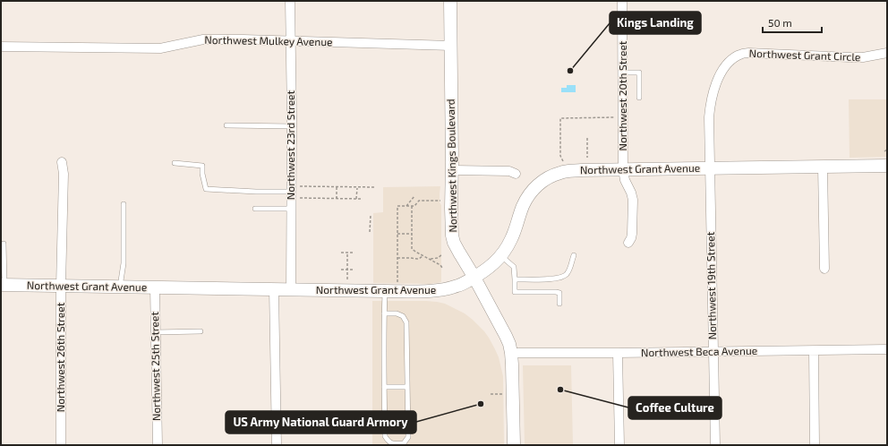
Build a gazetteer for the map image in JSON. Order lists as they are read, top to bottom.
{
  "streets": {
    "main road": ["Northwest Kings Boulevard", "Northwest Grant Avenue"],
    "street": [
      "Northwest Mulkey Avenue",
      "Northwest Grant Circle",
      "Northwest 20th Street",
      "Northwest 23rd Street",
      "Northwest 19th Street",
      "Northwest Beca Avenue",
      "Northwest 26th Street",
      "Northwest 25th Street"
    ]
  },
  "crossings": [
    ["Northwest Mulkey Avenue", "Northwest 23rd Street"],
    ["Northwest Mulkey Avenue", "Northwest Kings Boulevard"],
    ["Northwest Grant Circle", "Northwest Grant Avenue"],
    ["Northwest Grant Circle", "Northwest 19th Street"],
    ["Northwest 20th Street", "Northwest Grant Avenue"],
    ["Northwest 23rd Street", "Northwest Grant Avenue"],
    ["Northwest Kings Boulevard", "Northwest Grant Avenue"],
    ["Northwest Kings Boulevard", "Northwest Beca Avenue"],
    ["Northwest Grant Avenue", "Northwest 19th Street"],
    ["Northwest Grant Avenue", "Northwest 26th Street"],
    ["Northwest Grant Avenue", "Northwest 25th Street"],
    ["Northwest 19th Street", "Northwest Beca Avenue"]
  ],
  "places": ["Kings Landing", "Coffee Culture", "US Army National Guard Armory"],
  "scale_bar": "50 m"
}
